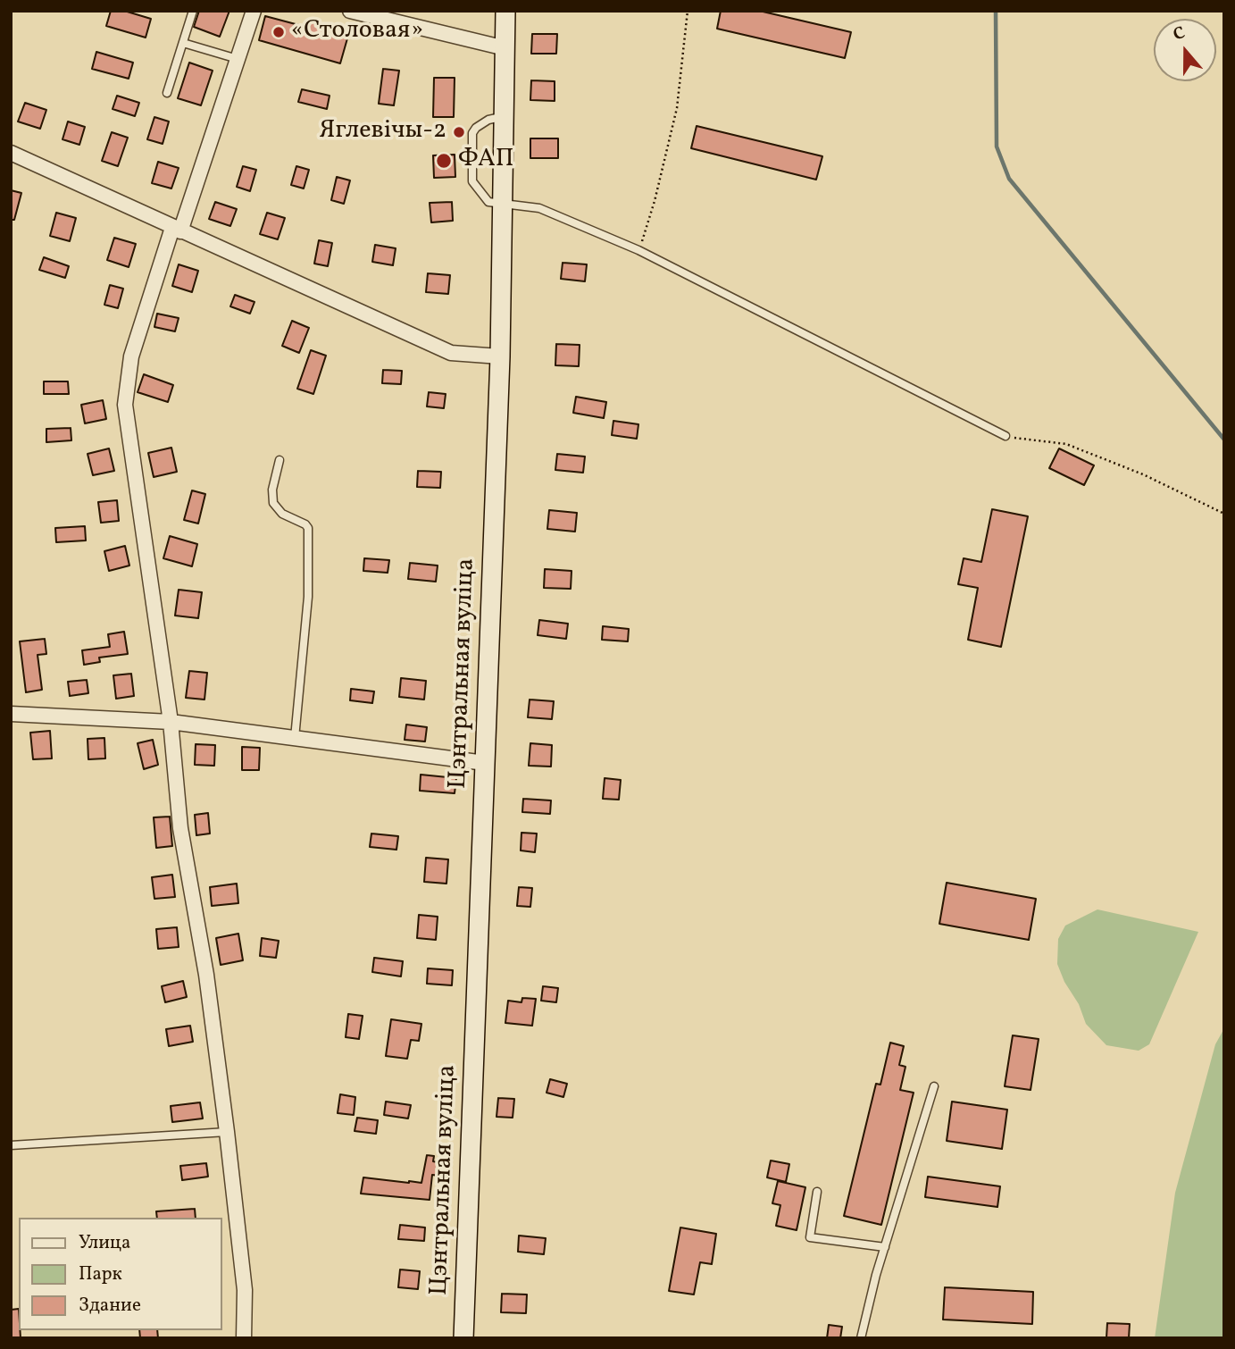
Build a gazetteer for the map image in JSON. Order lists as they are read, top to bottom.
{
  "streets": {
    "street": ["Цэнтральная вуліца"]
  },
  "places": ["«Столовая»", "Яглевічы-2", "ФАП"],
  "legend": ["Улица", "Парк", "Здание"],
  "north": "top"
}
